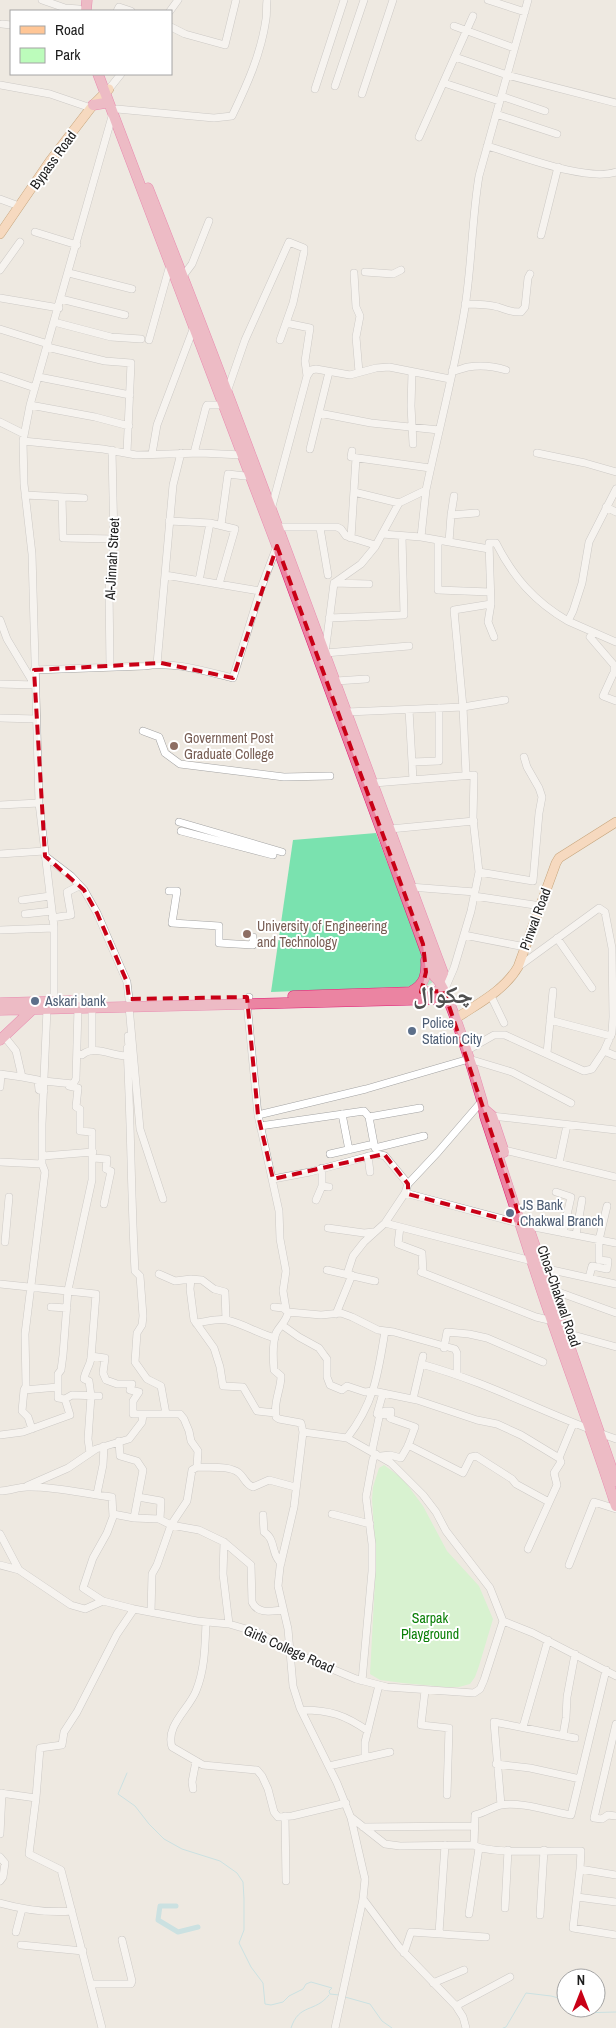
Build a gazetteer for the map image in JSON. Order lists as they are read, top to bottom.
{
  "streets": {
    "highway": ["Choa-Chakwal Road"],
    "main road": ["Bypass Road", "Pinwal Road"],
    "street": ["Al-Jinnah Street", "Girls College Road"]
  },
  "crossings": [
    ["Pinwal Road", "Choa-Chakwal Road"]
  ],
  "districts": ["چکوال"],
  "parks": ["Sarpak Playground"],
  "places": [
    "Government Post Graduate College",
    "University of Engineering and Technology",
    "Askari bank",
    "Police Station City",
    "JS Bank Chakwal Branch"
  ],
  "legend": ["Road", "Park"],
  "north": "top"
}
